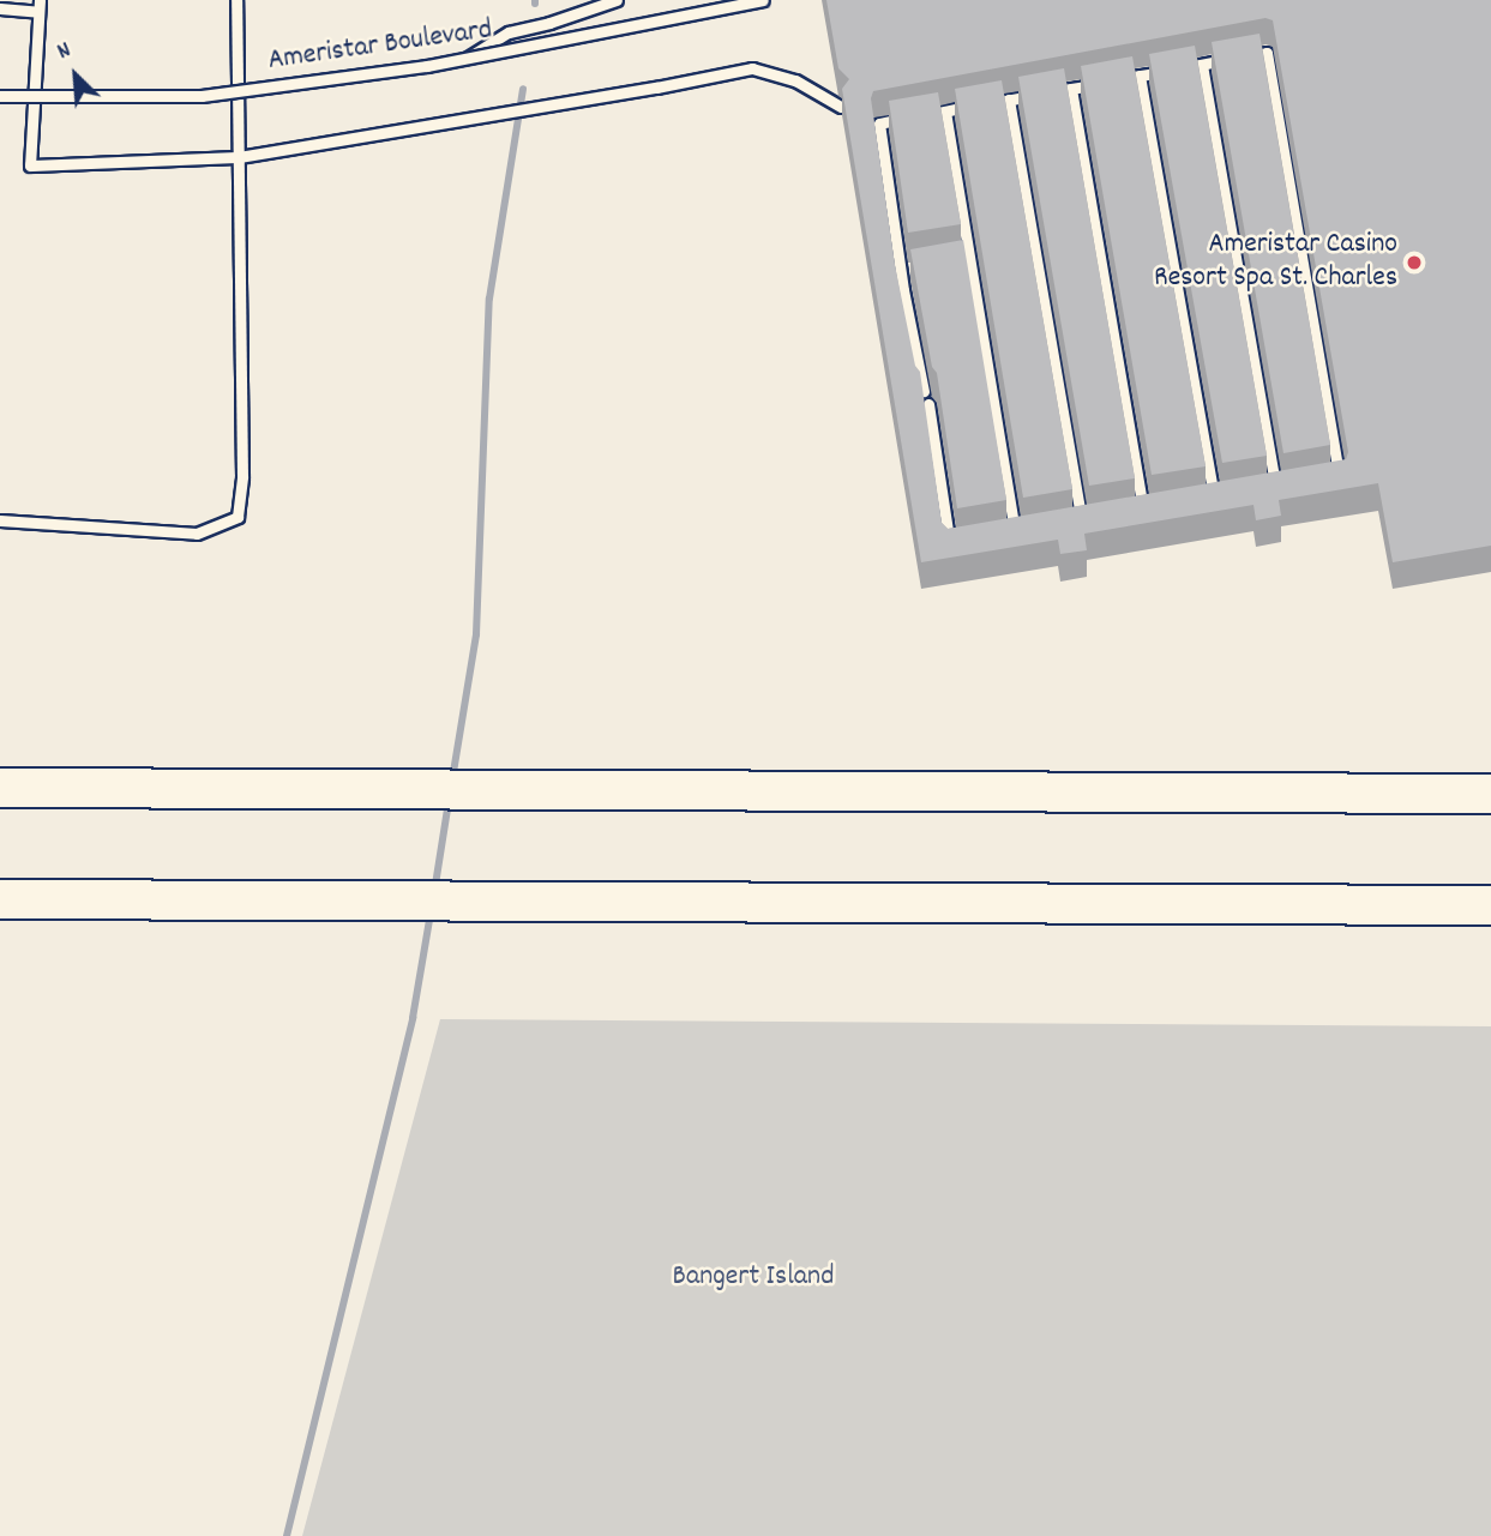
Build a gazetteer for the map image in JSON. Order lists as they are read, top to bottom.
{
  "streets": {
    "lane": ["Ameristar Boulevard"]
  },
  "parks": ["Bangert Island"],
  "places": ["Ameristar Casino Resort Spa St. Charles"],
  "north": "top left"
}
